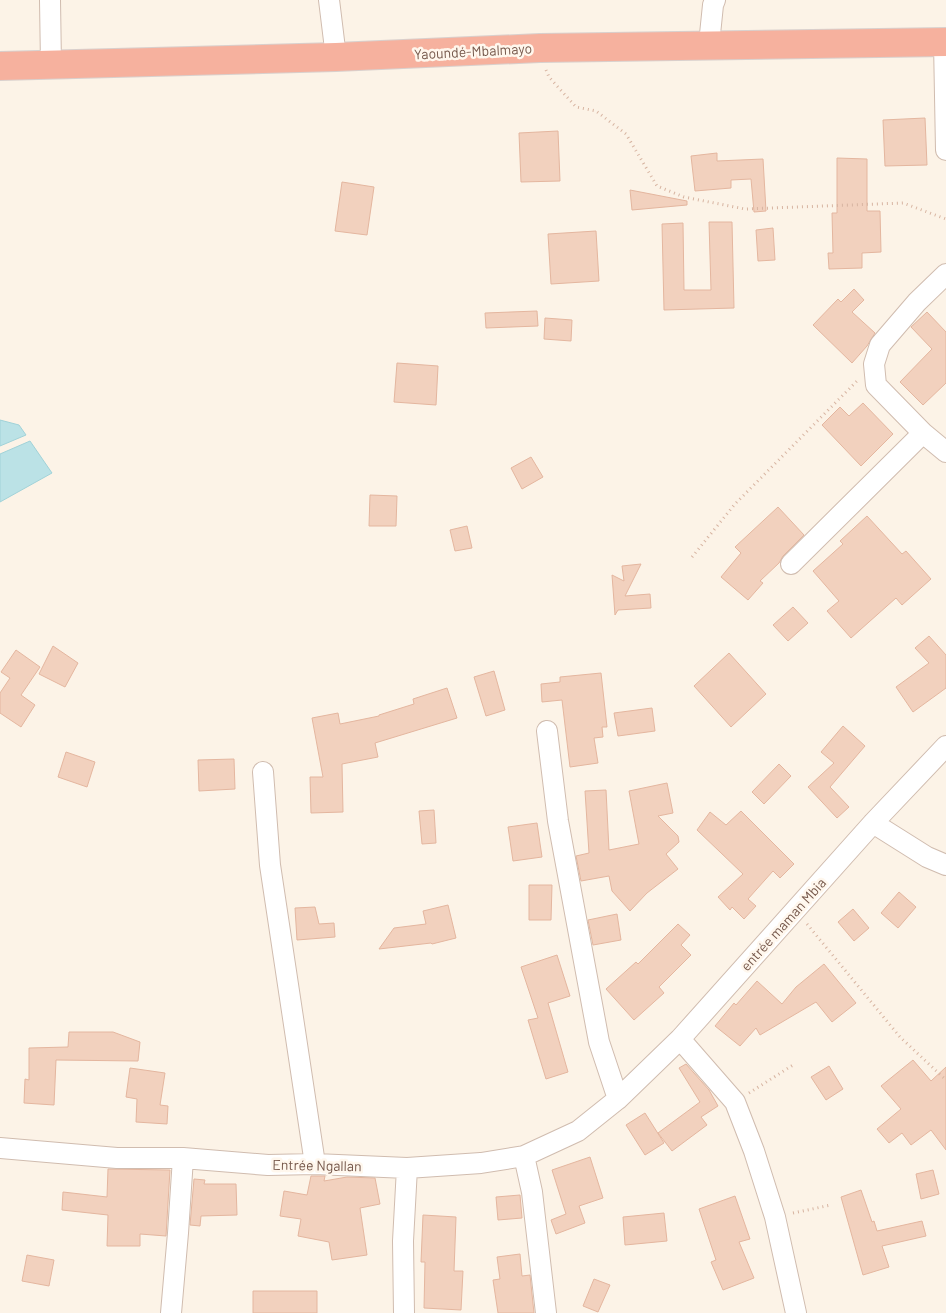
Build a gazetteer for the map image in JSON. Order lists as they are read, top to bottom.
{
  "streets": {
    "highway": ["Yaoundé-Mbalmayo"],
    "street": ["entrée maman Mbia", "Entrée Ngallan"]
  },
  "crossings": [
    ["entrée maman Mbia", "Entrée Ngallan"]
  ]
}
